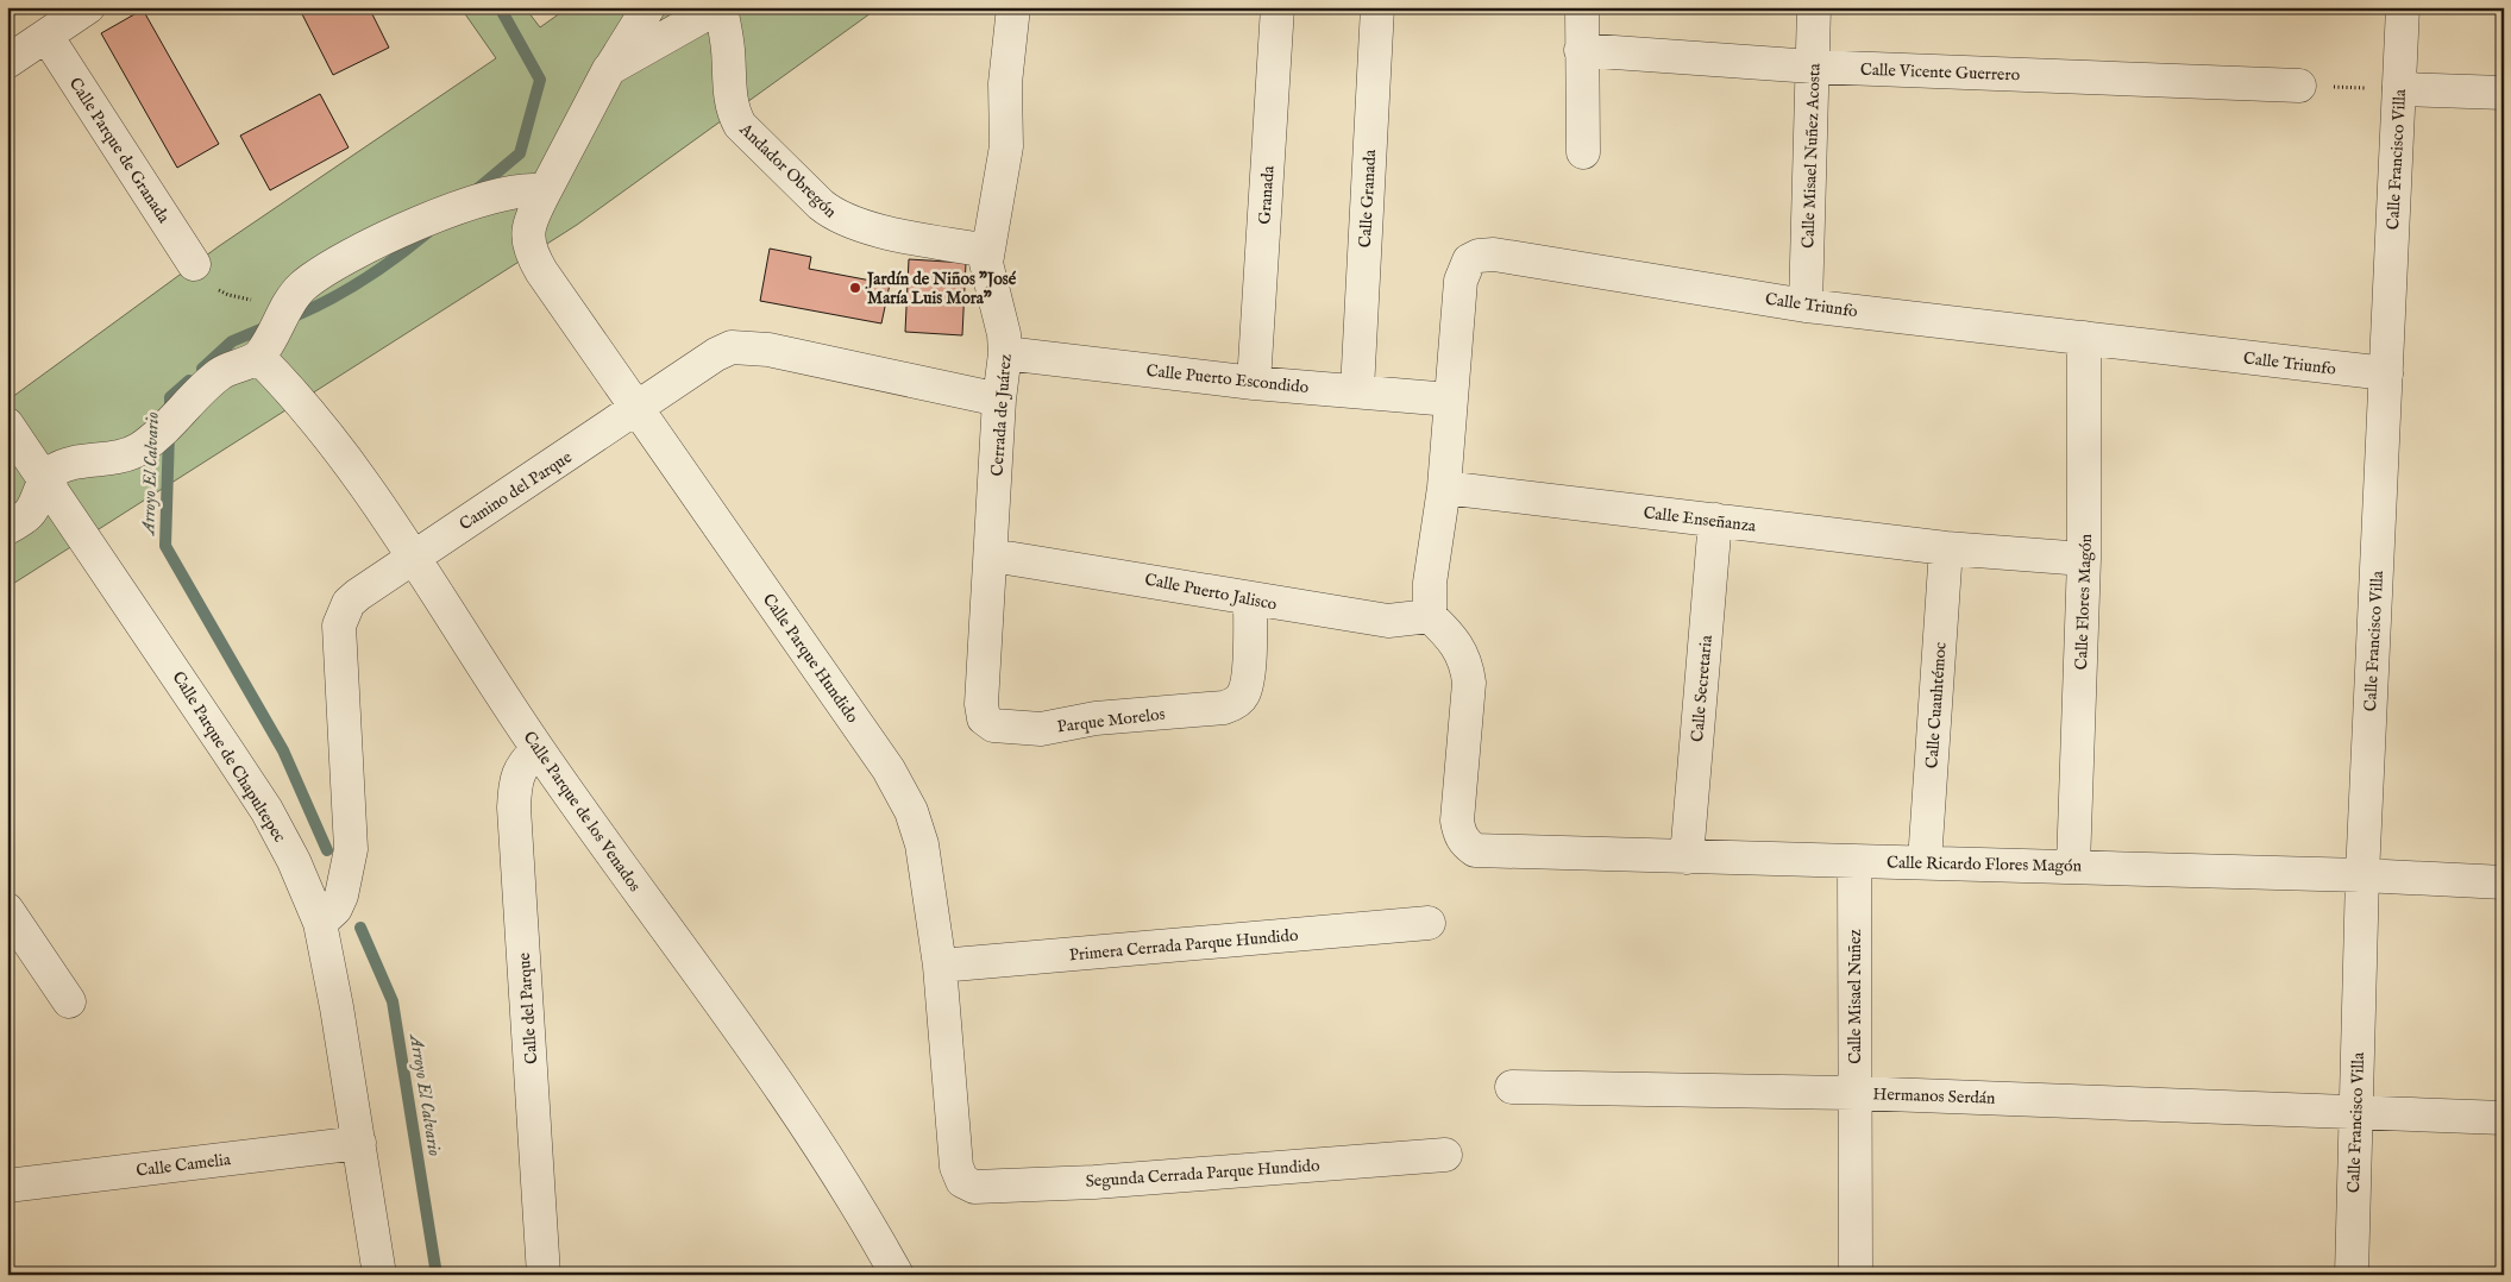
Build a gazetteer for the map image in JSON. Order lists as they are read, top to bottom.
{
  "streets": {
    "street": [
      "Calle Vicente Guerrero",
      "Calle Parque de Granada",
      "Calle Misael Nuñez Acosta",
      "Calle Francisco Villa",
      "Andador Obregón",
      "Granada",
      "Calle Granada",
      "Calle Triunfo",
      "Calle Puerto Escondido",
      "Cerrada de Juárez",
      "Camino del Parque",
      "Calle Enseñanza",
      "Calle Puerto Jalisco",
      "Calle Flores Magón",
      "Calle Parque Hundido",
      "Calle Secretaria",
      "Calle Cuauhtémoc",
      "Parque Morelos",
      "Calle Parque de Chapultepec",
      "Calle Parque de los Venados",
      "Calle Ricardo Flores Magón",
      "Primera Cerrada Parque Hundido",
      "Calle Misael Nuñez",
      "Calle del Parque",
      "Hermanos Serdán",
      "Calle Camelia",
      "Segunda Cerrada Parque Hundido"
    ]
  },
  "crossings": [
    ["Calle Vicente Guerrero", "Calle Misael Nuñez Acosta"],
    ["Calle Misael Nuñez Acosta", "Calle Triunfo"],
    ["Calle Francisco Villa", "Calle Triunfo"],
    ["Calle Francisco Villa", "Calle Ricardo Flores Magón"],
    ["Calle Francisco Villa", "Hermanos Serdán"],
    ["Andador Obregón", "Cerrada de Juárez"],
    ["Granada", "Calle Puerto Escondido"],
    ["Calle Granada", "Calle Puerto Escondido"],
    ["Calle Triunfo", "Calle Puerto Escondido"],
    ["Calle Triunfo", "Calle Enseñanza"],
    ["Calle Triunfo", "Calle Flores Magón"],
    ["Calle Puerto Escondido", "Cerrada de Juárez"],
    ["Cerrada de Juárez", "Camino del Parque"],
    ["Cerrada de Juárez", "Calle Puerto Jalisco"],
    ["Cerrada de Juárez", "Parque Morelos"],
    ["Camino del Parque", "Calle Parque Hundido"],
    ["Camino del Parque", "Calle Parque de Chapultepec"],
    ["Camino del Parque", "Calle Parque de los Venados"],
    ["Calle Enseñanza", "Calle Flores Magón"],
    ["Calle Enseñanza", "Calle Secretaria"],
    ["Calle Enseñanza", "Calle Cuauhtémoc"],
    ["Calle Puerto Jalisco", "Parque Morelos"],
    ["Calle Puerto Jalisco", "Calle Ricardo Flores Magón"],
    ["Calle Flores Magón", "Calle Ricardo Flores Magón"],
    ["Calle Parque Hundido", "Primera Cerrada Parque Hundido"],
    ["Calle Parque Hundido", "Segunda Cerrada Parque Hundido"],
    ["Calle Secretaria", "Calle Ricardo Flores Magón"],
    ["Calle Cuauhtémoc", "Calle Ricardo Flores Magón"],
    ["Calle Parque de Chapultepec", "Calle Camelia"],
    ["Calle Parque de los Venados", "Calle del Parque"],
    ["Calle Ricardo Flores Magón", "Calle Misael Nuñez"],
    ["Calle Misael Nuñez", "Hermanos Serdán"]
  ],
  "water": ["Arroyo El Calvario"],
  "places": ["Jardín de Niños \"José María Luis Mora\""]
}
